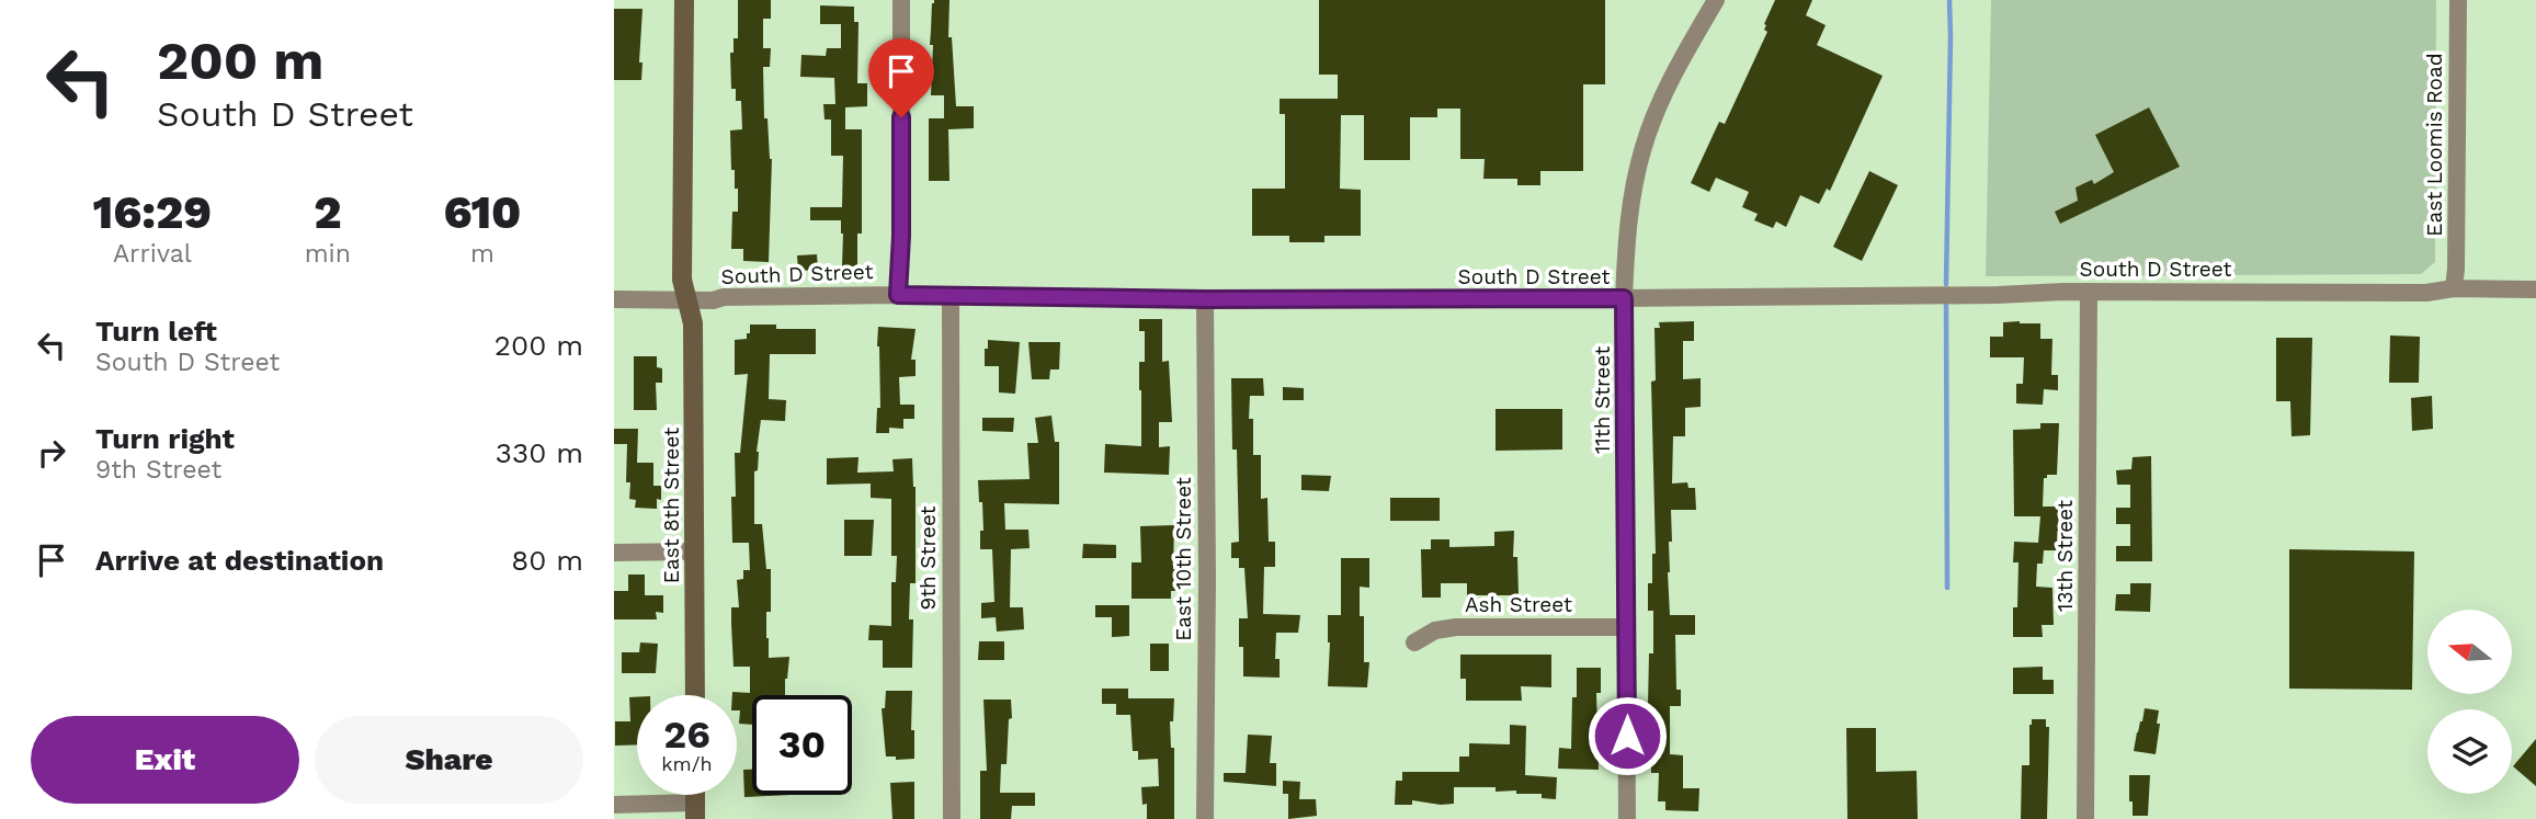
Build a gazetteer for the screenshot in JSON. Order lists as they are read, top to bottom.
{
  "streets": {
    "street": [
      "East Loomis Road",
      "South D Street",
      "11th Street",
      "East 8th Street",
      "13th Street",
      "9th Street",
      "East 10th Street",
      "Ash Street"
    ]
  },
  "crossings": [
    ["East Loomis Road", "South D Street"],
    ["South D Street", "11th Street"],
    ["South D Street", "East 8th Street"],
    ["South D Street", "13th Street"],
    ["South D Street", "9th Street"],
    ["South D Street", "East 10th Street"],
    ["11th Street", "Ash Street"]
  ],
  "north": "left",
  "page": {
    "turn": ["200 m", "South D Street"],
    "eta": [
      "16:29",
      "Arrival",
      "2",
      "min",
      "610",
      "m"
    ],
    "list": [
      {
        "name": "Turn left",
        "note": "South D Street",
        "value": "200 m"
      },
      {
        "name": "Turn right",
        "note": "9th Street",
        "value": "330 m"
      },
      {
        "name": "Arrive at destination",
        "value": "80 m"
      }
    ],
    "speed": "26 km/h",
    "limit": "30",
    "buttons": ["Exit", "Share"]
  }
}
